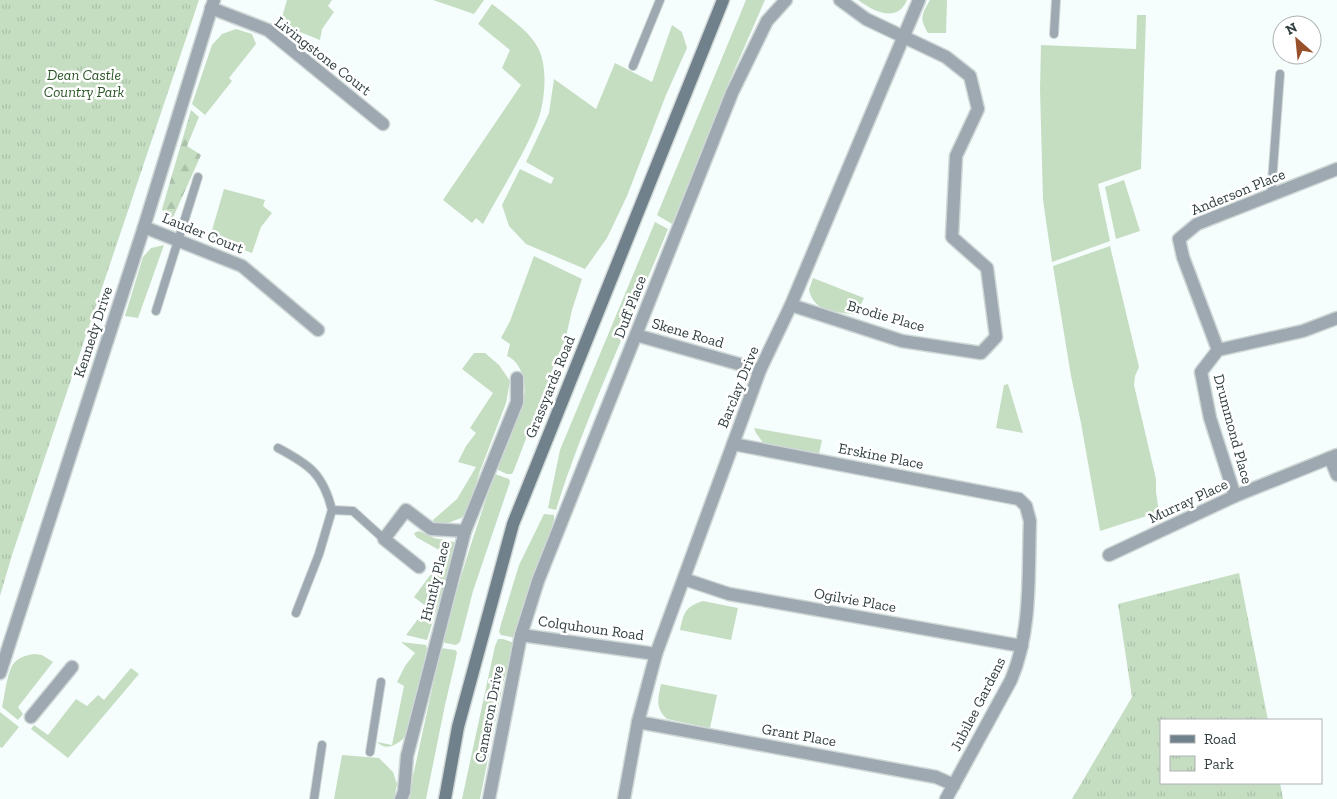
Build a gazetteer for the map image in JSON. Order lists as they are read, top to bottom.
{
  "streets": {
    "main road": ["Grassyards Road"],
    "street": [
      "Livingstone Court",
      "Anderson Place",
      "Lauder Court",
      "Duff Place",
      "Brodie Place",
      "Kennedy Drive",
      "Skene Road",
      "Barclay Drive",
      "Drummond Place",
      "Erskine Place",
      "Murray Place",
      "Huntly Place",
      "Ogilvie Place",
      "Colquhoun Road",
      "Jubilee Gardens",
      "Cameron Drive",
      "Grant Place"
    ]
  },
  "crossings": [
    ["Livingstone Court", "Kennedy Drive"],
    ["Anderson Place", "Drummond Place"],
    ["Lauder Court", "Kennedy Drive"],
    ["Duff Place", "Skene Road"],
    ["Duff Place", "Colquhoun Road"],
    ["Duff Place", "Cameron Drive"],
    ["Brodie Place", "Barclay Drive"],
    ["Skene Road", "Barclay Drive"],
    ["Barclay Drive", "Erskine Place"],
    ["Barclay Drive", "Ogilvie Place"],
    ["Barclay Drive", "Colquhoun Road"],
    ["Barclay Drive", "Grant Place"],
    ["Drummond Place", "Murray Place"],
    ["Erskine Place", "Jubilee Gardens"],
    ["Ogilvie Place", "Jubilee Gardens"],
    ["Colquhoun Road", "Cameron Drive"],
    ["Jubilee Gardens", "Grant Place"]
  ],
  "parks": ["Dean Castle Country Park"],
  "legend": ["Road", "Park"],
  "north": "top left"
}
